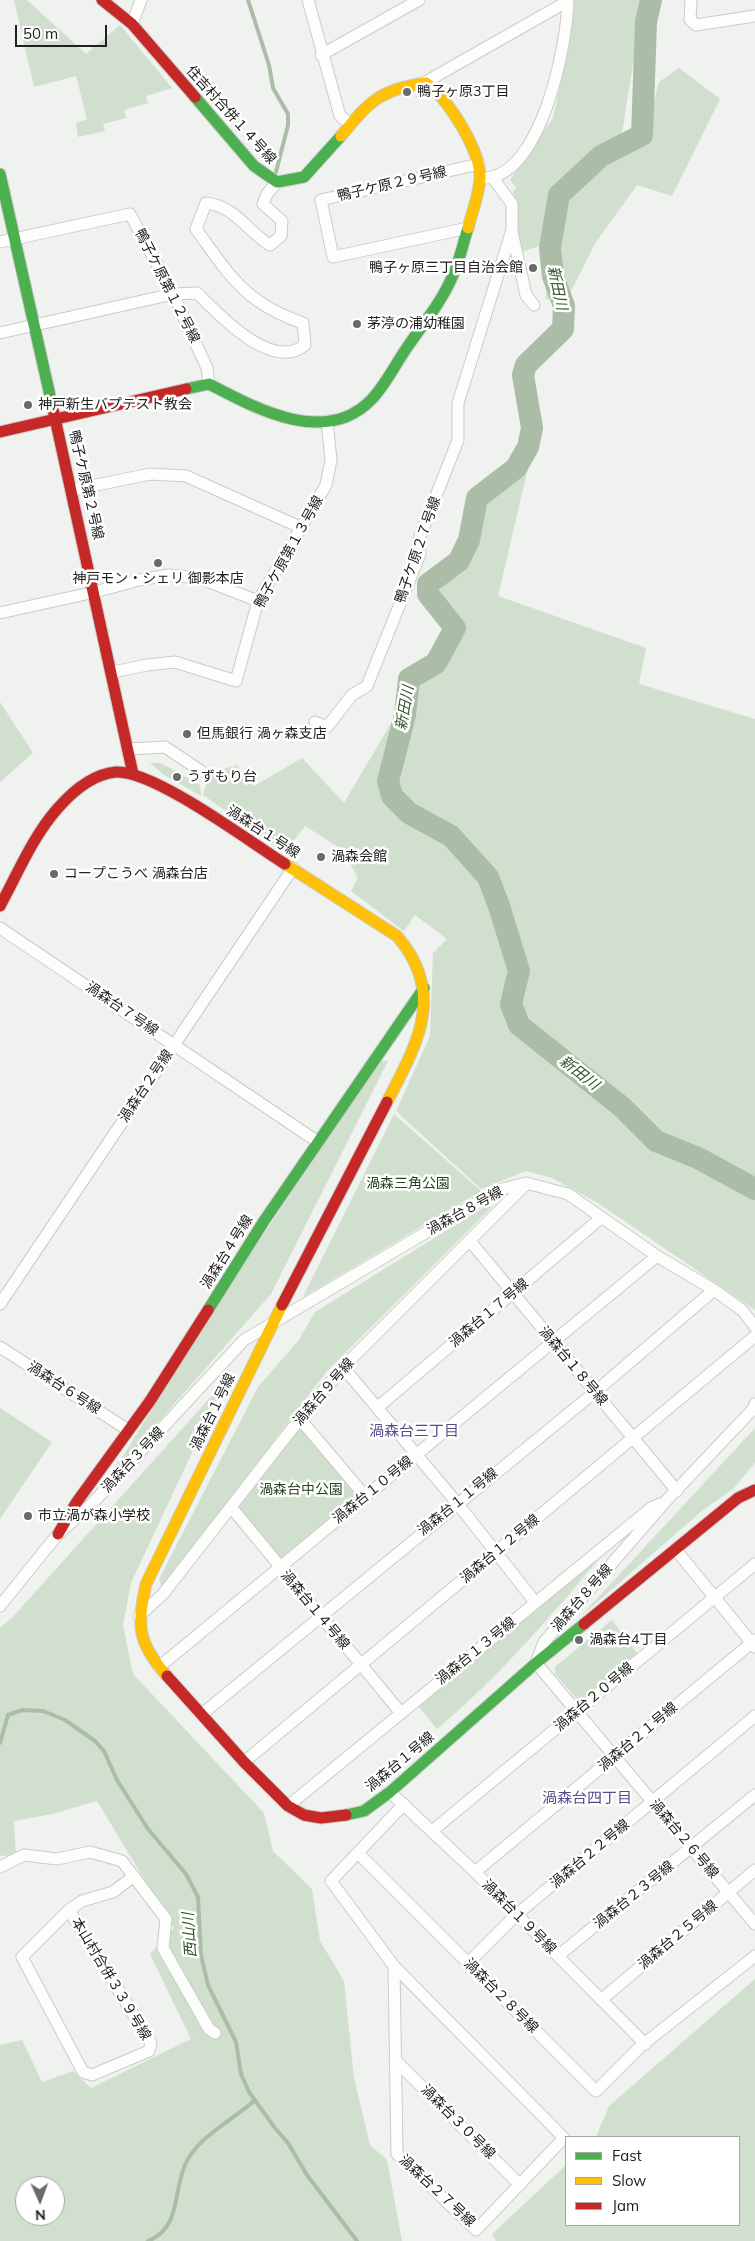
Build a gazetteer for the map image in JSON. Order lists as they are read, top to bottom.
{
  "streets": {
    "street": [
      "住吉村合併１４号線",
      "鴨子ケ原２９号線",
      "鴨子ケ原第１２号線",
      "鴨子ケ原第２号線",
      "鴨子ケ原２７号線",
      "鴨子ケ原第１３号線",
      "渦森台１号線",
      "渦森台７号線",
      "渦森台２号線",
      "渦森台８号線",
      "渦森台４号線",
      "渦森台１７号線",
      "渦森台１８号線",
      "渦森台６号線",
      "渦森台９号線",
      "渦森台３号線",
      "渦森台１０号線",
      "渦森台１１号線",
      "渦森台１２号線",
      "渦森台１４号線",
      "渦森台１３号線",
      "渦森台２０号線",
      "渦森台２１号線",
      "渦森台２６号線",
      "渦森台２２号線",
      "渦森台２３号線",
      "渦森台１９号線",
      "渦森台２５号線",
      "本山村合併３３９号線",
      "渦森台２８号線",
      "渦森台３０号線",
      "渦森台２７号線"
    ]
  },
  "crossings": [
    ["鴨子ケ原第１２号線", "鴨子ケ原第２号線"],
    ["鴨子ケ原第２号線", "鴨子ケ原第１３号線"],
    ["鴨子ケ原第２号線", "渦森台１号線"],
    ["渦森台１号線", "渦森台２号線"],
    ["渦森台１号線", "渦森台８号線"],
    ["渦森台１号線", "渦森台４号線"],
    ["渦森台１号線", "渦森台９号線"],
    ["渦森台１号線", "渦森台３号線"],
    ["渦森台１号線", "渦森台１０号線"],
    ["渦森台１号線", "渦森台１１号線"],
    ["渦森台１号線", "渦森台１２号線"],
    ["渦森台１号線", "渦森台１３号線"],
    ["渦森台１号線", "渦森台２６号線"],
    ["渦森台１号線", "渦森台１９号線"],
    ["渦森台７号線", "渦森台２号線"],
    ["渦森台７号線", "渦森台４号線"],
    ["渦森台８号線", "渦森台１７号線"],
    ["渦森台８号線", "渦森台１８号線"],
    ["渦森台８号線", "渦森台９号線"],
    ["渦森台８号線", "渦森台３号線"],
    ["渦森台８号線", "渦森台１０号線"],
    ["渦森台８号線", "渦森台１１号線"],
    ["渦森台８号線", "渦森台１３号線"],
    ["渦森台８号線", "渦森台２６号線"],
    ["渦森台４号線", "渦森台６号線"],
    ["渦森台４号線", "渦森台３号線"],
    ["渦森台１７号線", "渦森台１８号線"],
    ["渦森台１８号線", "渦森台９号線"],
    ["渦森台１８号線", "渦森台１０号線"],
    ["渦森台１８号線", "渦森台１１号線"],
    ["渦森台１８号線", "渦森台１２号線"],
    ["渦森台９号線", "渦森台１４号線"],
    ["渦森台１０号線", "渦森台１４号線"],
    ["渦森台１１号線", "渦森台１４号線"],
    ["渦森台１２号線", "渦森台１４号線"],
    ["渦森台１４号線", "渦森台１３号線"],
    ["渦森台２０号線", "渦森台２６号線"],
    ["渦森台２０号線", "渦森台１９号線"],
    ["渦森台２１号線", "渦森台２６号線"],
    ["渦森台２１号線", "渦森台１９号線"],
    ["渦森台２６号線", "渦森台２２号線"],
    ["渦森台２６号線", "渦森台２３号線"],
    ["渦森台２６号線", "渦森台２５号線"],
    ["渦森台２２号線", "渦森台１９号線"],
    ["渦森台２２号線", "渦森台２８号線"],
    ["渦森台２３号線", "渦森台１９号線"],
    ["渦森台１９号線", "渦森台２５号線"],
    ["渦森台１９号線", "渦森台２８号線"],
    ["渦森台１９号線", "渦森台２７号線"],
    ["渦森台２８号線", "渦森台２７号線"],
    ["渦森台３０号線", "渦森台２７号線"]
  ],
  "districts": ["渦森台三丁目", "渦森台四丁目"],
  "water": ["新田川", "西山川"],
  "parks": ["渦森三角公園", "渦森台中公園"],
  "places": [
    "鴨子ヶ原3丁目",
    "鴨子ヶ原三丁目自治会館",
    "茅渟の浦幼稚園",
    "神戸新生バプテスト教会",
    "神戸モン・シェリ 御影本店",
    "但馬銀行 渦ヶ森支店",
    "うずもり台",
    "渦森会館",
    "コープこうべ 渦森台店",
    "市立渦が森小学校",
    "渦森台4丁目"
  ],
  "legend": ["Fast", "Slow", "Jam"],
  "scale_bar": "50 m",
  "north": "bottom"
}
